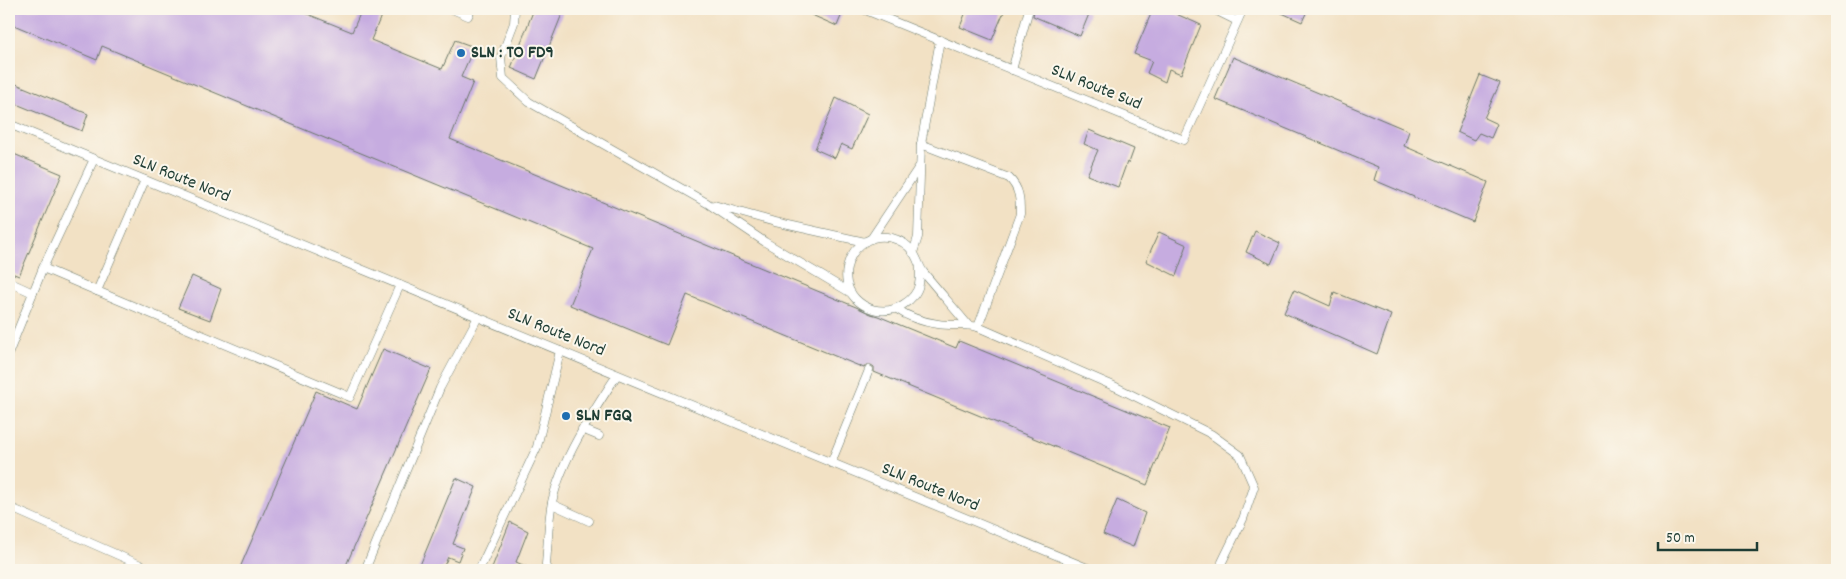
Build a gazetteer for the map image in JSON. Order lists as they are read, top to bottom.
{
  "streets": {
    "lane": ["SLN Route Sud", "SLN Route Nord"]
  },
  "places": ["SLN : TO FD9", "SLN FGQ"],
  "scale_bar": "50 m"
}
